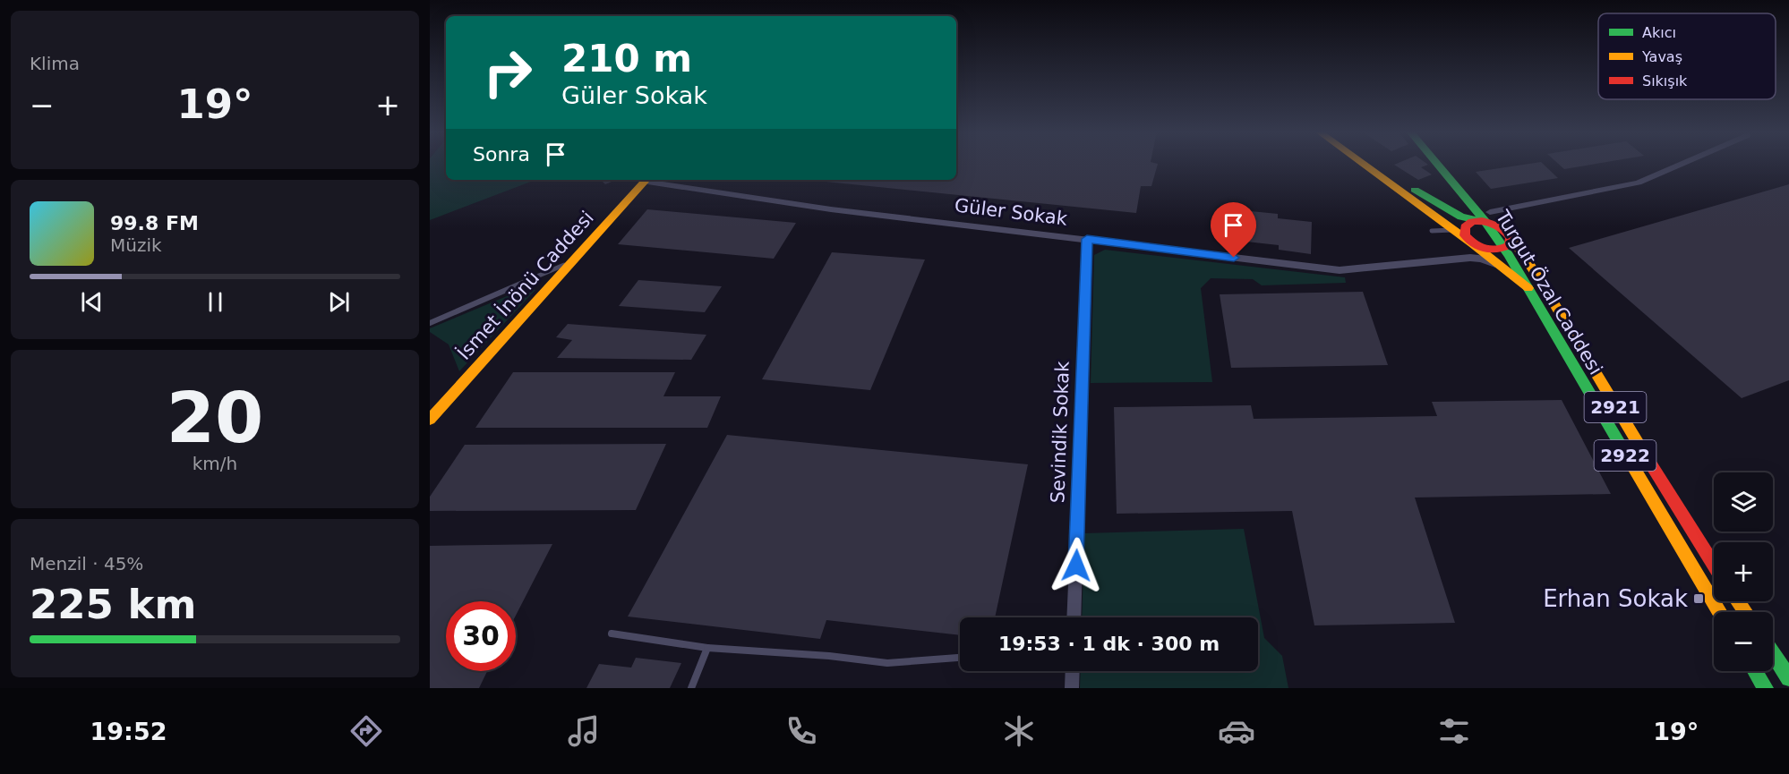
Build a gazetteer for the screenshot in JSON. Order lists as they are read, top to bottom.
{
  "streets": {
    "main road": [
      "İsmet İnönü Caddesi",
      "Turgut Özal Caddesi",
      "2921",
      "2922"
    ],
    "street": ["Güler Sokak", "Sevindik Sokak"]
  },
  "crossings": [
    ["Güler Sokak", "Sevindik Sokak"]
  ],
  "places": {
    "transit": ["Erhan Sokak"]
  },
  "legend": ["Akıcı", "Yavaş", "Sıkışık"],
  "page": {
    "tile": [
      "Klima",
      ["20", "km/h"],
      ["Menzil · 45%", "225 km"]
    ],
    "turn": ["210 m", "Güler Sokak"],
    "heat": ["−", "19°", "+"],
    "then": "Sonra",
    "song": ["99.8 FM", "Müzik"],
    "map_buttons": ["+", "−"],
    "limit": "30",
    "trip": "19:53 · 1 dk · 300 m",
    "tabs": ["19:52", "19°"]
  }
}
